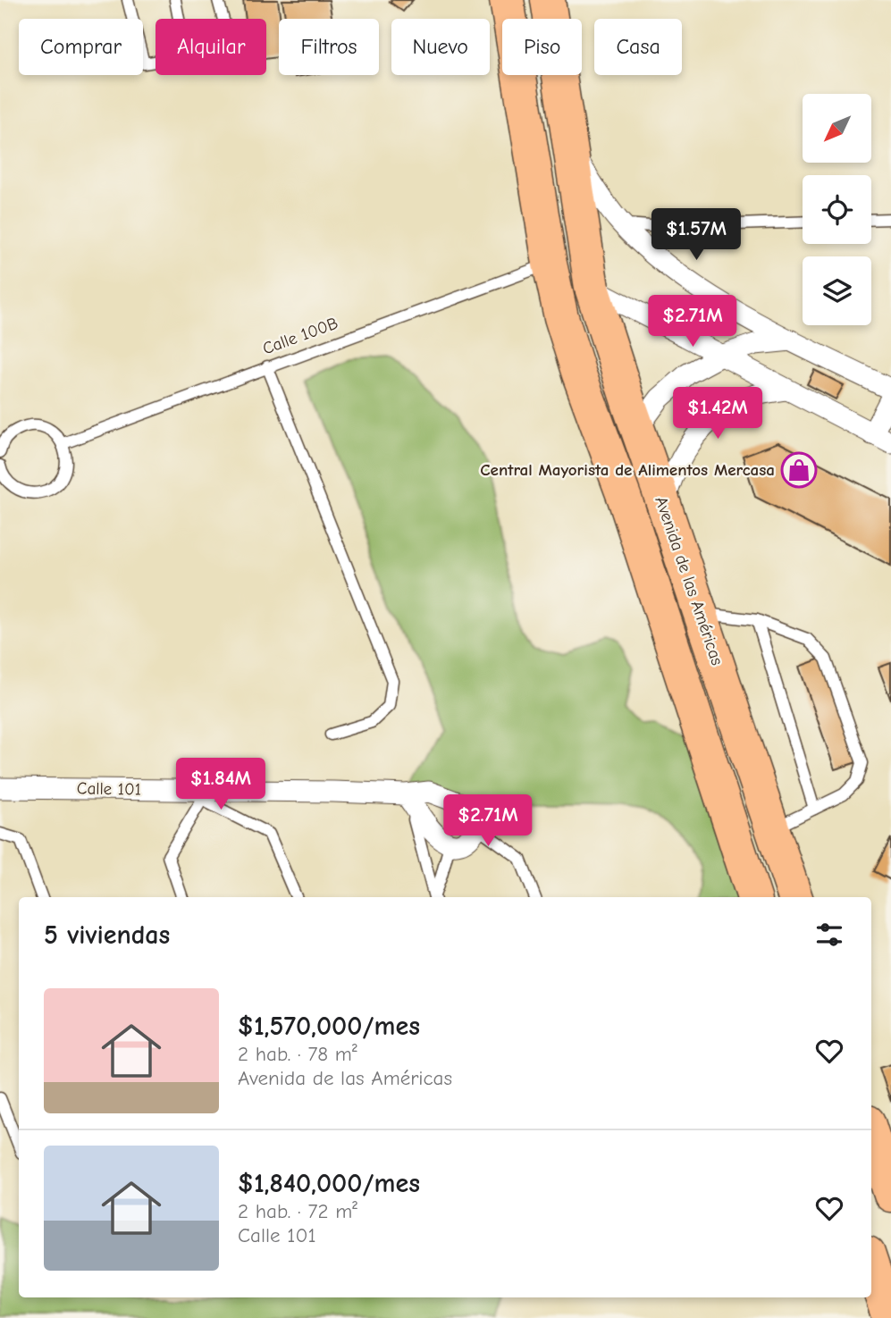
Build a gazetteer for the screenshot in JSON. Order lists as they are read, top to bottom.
{
  "streets": {
    "highway": ["Avenida de las Américas"],
    "street": ["Calle 101"],
    "lane": ["Calle 100B"]
  },
  "crossings": [
    ["Calle 100B", "Avenida de las Américas"]
  ],
  "places": {
    "shop": ["Central Mayorista de Alimentos Mercasa"]
  },
  "north": "bottom left",
  "page": {
    "chip": [
      "Comprar",
      "Alquilar",
      "Filtros",
      "Nuevo",
      "Piso",
      "Casa"
    ],
    "price": [
      "$1.57M",
      "$2.71M",
      "$1.42M",
      "$1.84M",
      "$2.71M"
    ],
    "heading": "5 viviendas",
    "list": [
      {
        "name": "$1,570,000/mes",
        "note": "2 hab. · 78 m² · Avenida de las Américas"
      },
      {
        "name": "$1,840,000/mes",
        "note": "2 hab. · 72 m² · Calle 101"
      }
    ]
  }
}
